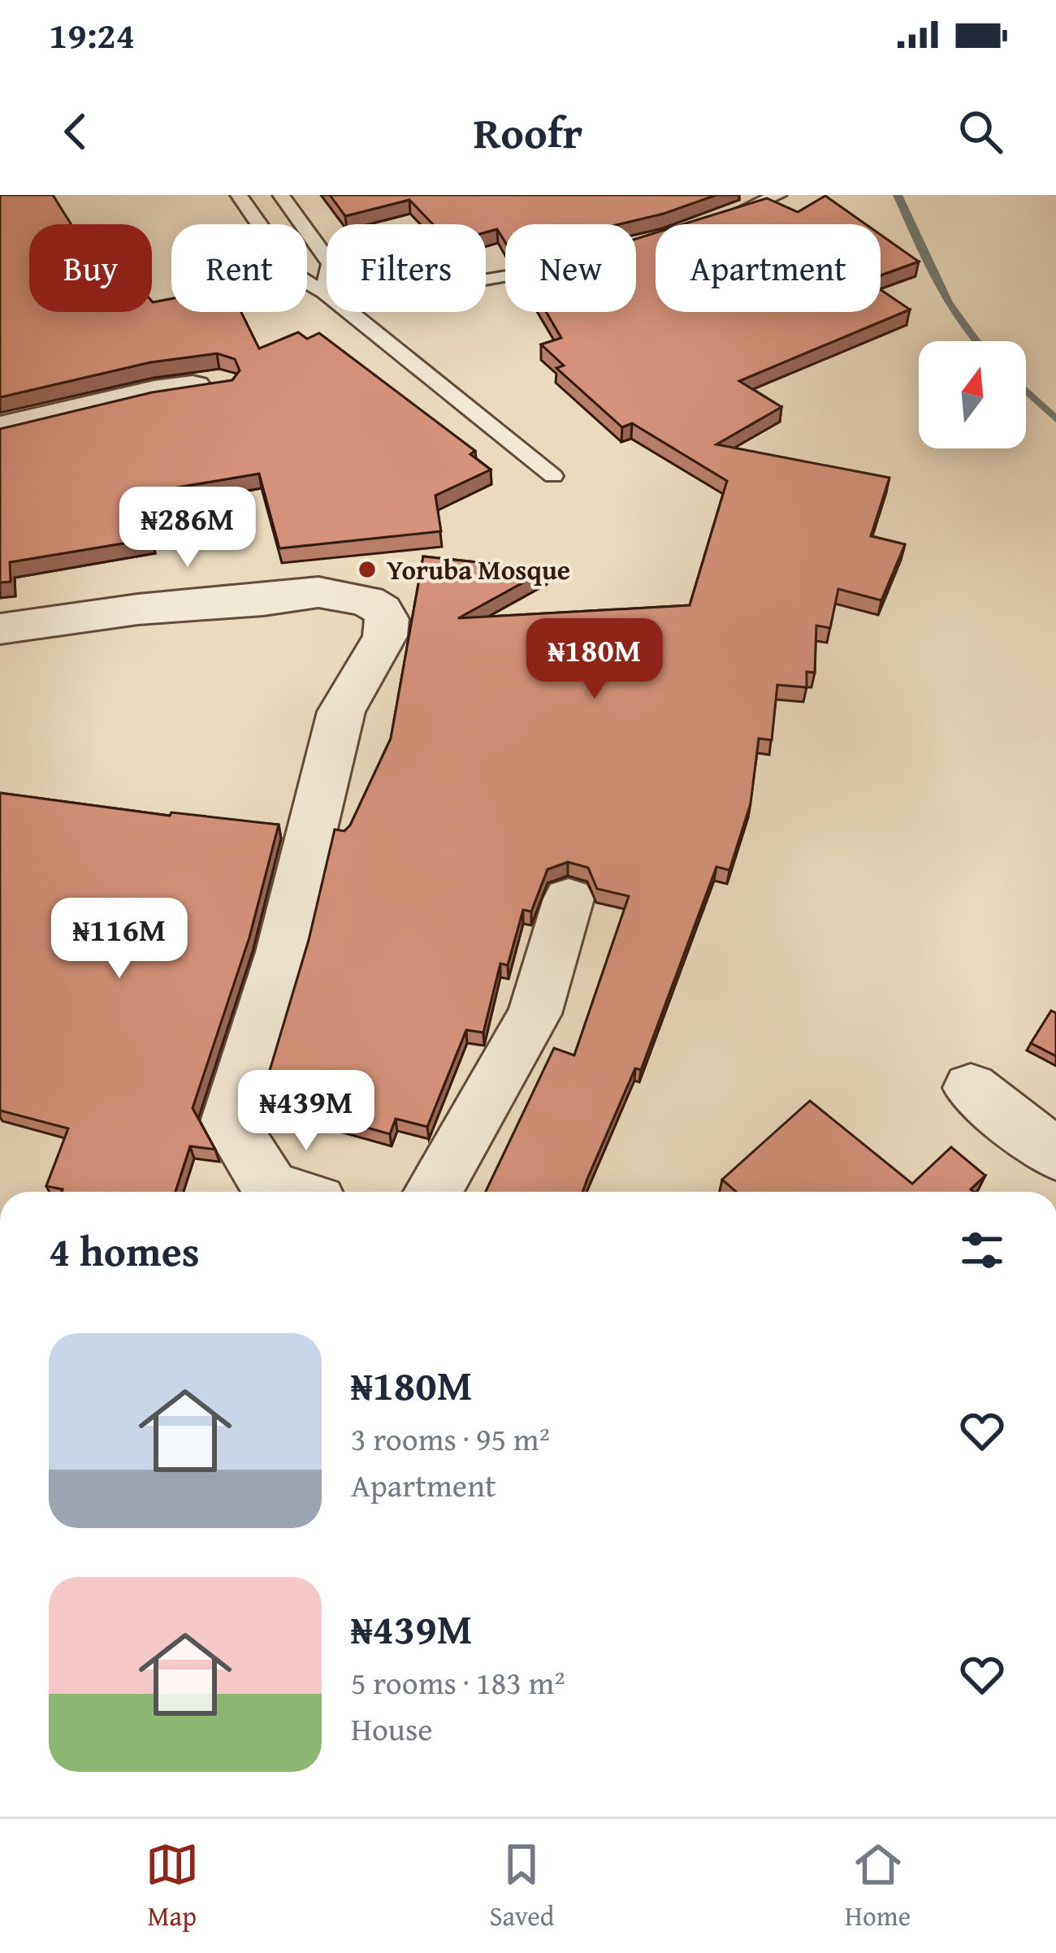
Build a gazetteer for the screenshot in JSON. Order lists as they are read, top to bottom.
{
  "places": ["Yoruba Mosque"],
  "north": "top",
  "page": {
    "status": "19:24",
    "header": "Roofr",
    "chip": [
      "Buy",
      "Rent",
      "Filters",
      "New",
      "Apartment"
    ],
    "price": [
      "₦286M",
      "₦180M",
      "₦116M",
      "₦439M"
    ],
    "heading": "4 homes",
    "list": [
      {
        "name": "₦180M",
        "note": "3 rooms · 95 m² · Apartment"
      },
      {
        "name": "₦439M",
        "note": "5 rooms · 183 m² · House"
      }
    ],
    "tabs": ["Map", "Saved", "Home"]
  }
}
